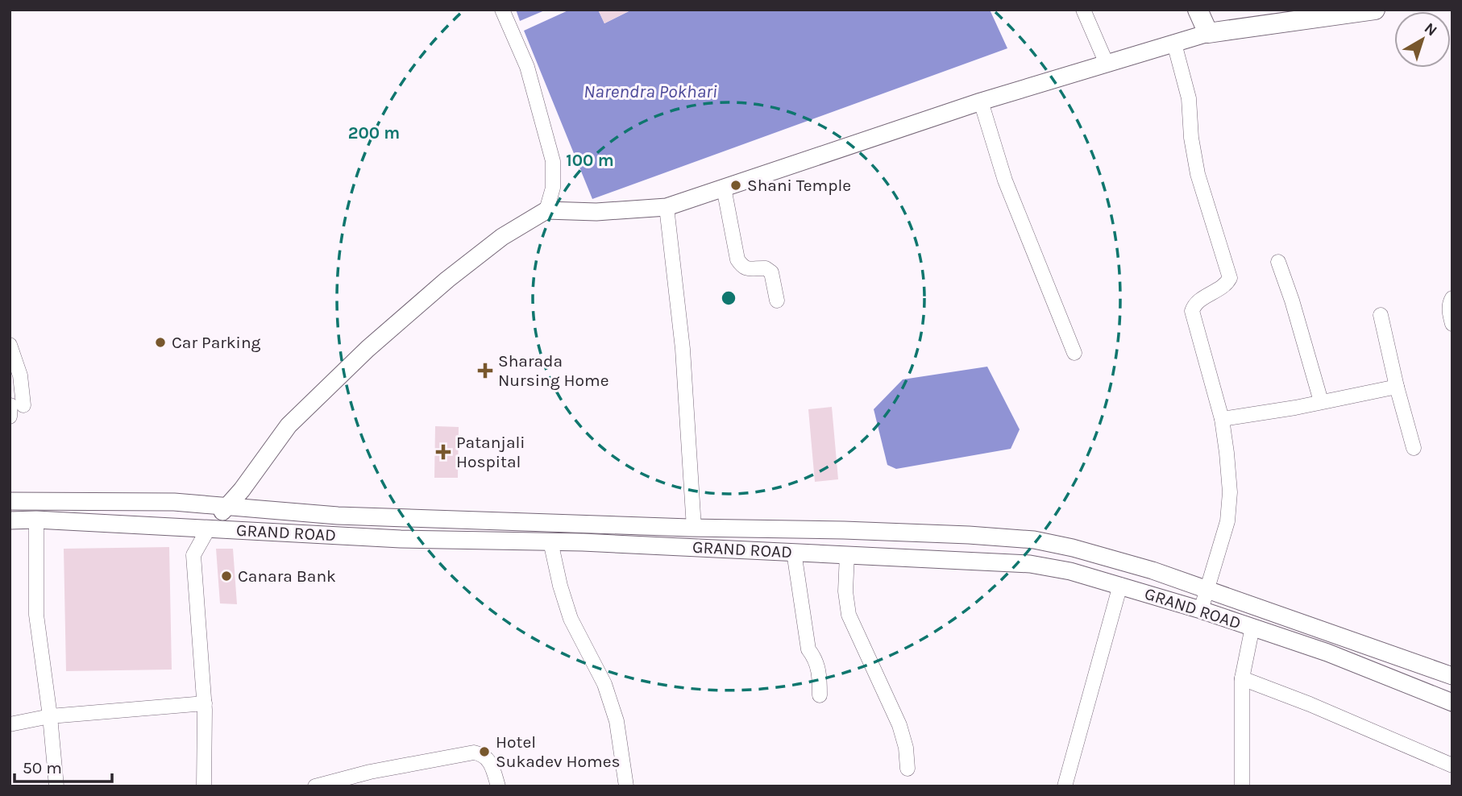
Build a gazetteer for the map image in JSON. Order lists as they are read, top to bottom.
{
  "streets": {
    "main road": ["GRAND ROAD"]
  },
  "water": ["Narendra Pokhari"],
  "places": {
    "other": [
      "Shani Temple",
      "Car Parking",
      "Canara Bank",
      "Hotel Sukadev Homes"
    ],
    "health": ["Sharada Nursing Home", "Patanjali Hospital"]
  },
  "scale_bar": "50 m",
  "north": "top right",
  "rings": ["200 m", "100 m"]
}
